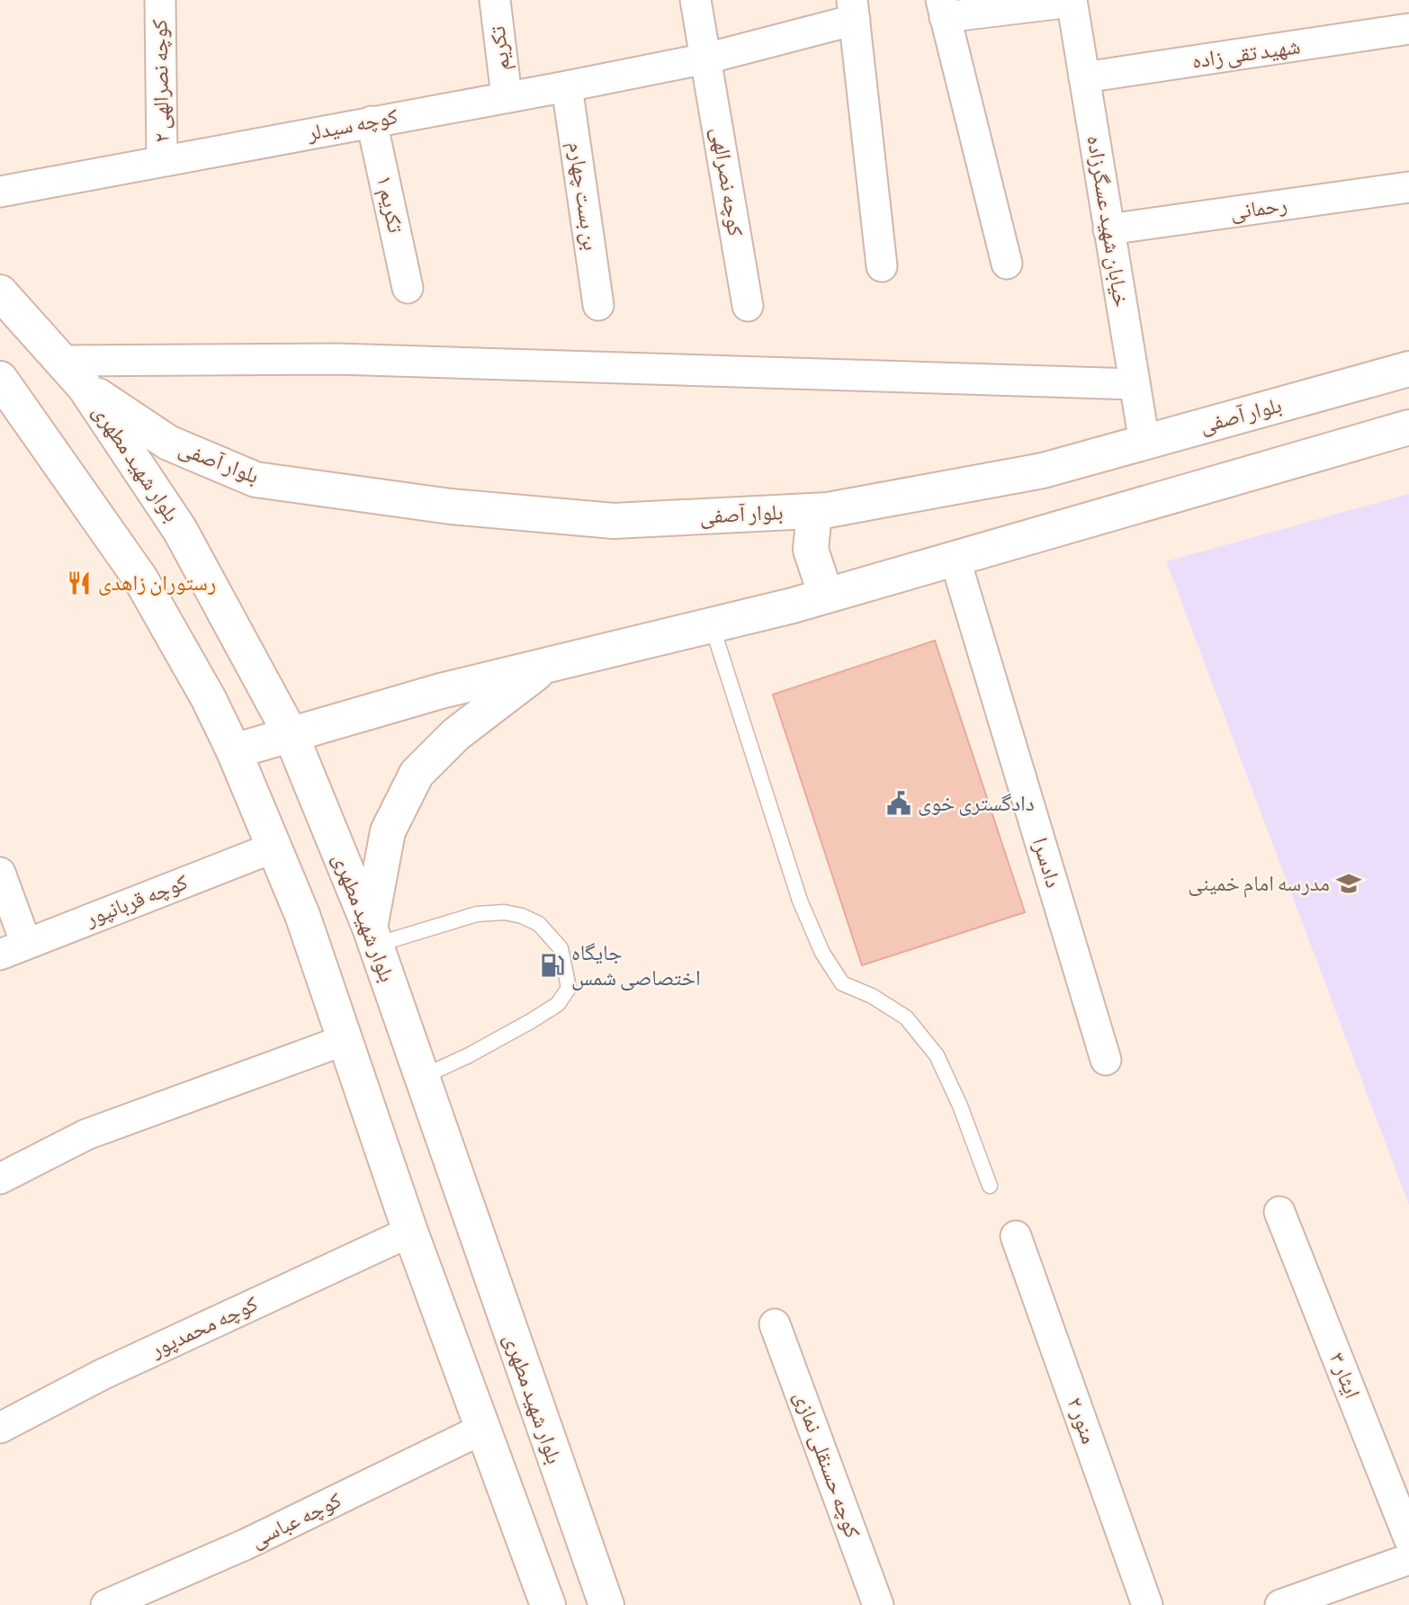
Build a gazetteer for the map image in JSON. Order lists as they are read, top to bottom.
{
  "streets": {
    "main road": ["بلوار آصفی", "بلوار شهید مطهری"],
    "street": [
      "تکریم",
      "شهید تقی زاده",
      "کوچه نصرالهی ۲",
      "کوچه سیدلر",
      "کوچه نصرالهی",
      "بن بست چهارم",
      "تکریم ۱",
      "رحمانی",
      "خیابان شهید عسگرزاده",
      "دادسرا",
      "کوچه قربانپور",
      "کوچه محمدپور",
      "ایثار ۳",
      "منور ۲",
      "کوچه حسنقلی نمازی",
      "کوچه عباسی"
    ]
  },
  "crossings": [
    ["تکریم", "کوچه سیدلر"],
    ["شهید تقی زاده", "خیابان شهید عسگرزاده"],
    ["کوچه نصرالهی ۲", "کوچه سیدلر"],
    ["کوچه سیدلر", "کوچه نصرالهی"],
    ["کوچه سیدلر", "بن بست چهارم"],
    ["کوچه سیدلر", "تکریم ۱"],
    ["رحمانی", "خیابان شهید عسگرزاده"],
    ["خیابان شهید عسگرزاده", "بلوار آصفی"],
    ["بلوار آصفی", "بلوار شهید مطهری"]
  ],
  "places": {
    "restaurant": ["رستوران زاهدی"],
    "public building": ["دادگستری خوی"],
    "school or university": ["مدرسه امام خمینی"],
    "fuel station": ["جایگاه اختصاصی شمس"]
  }
}
